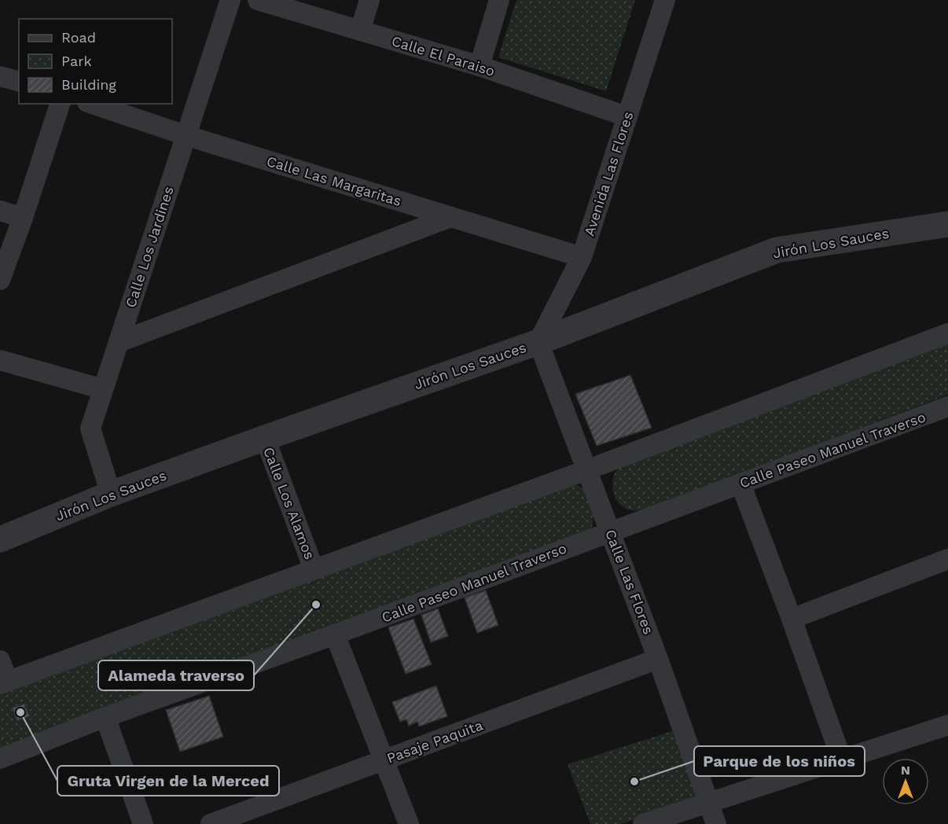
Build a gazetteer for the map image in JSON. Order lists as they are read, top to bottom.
{
  "streets": {
    "street": [
      "Calle El Paraiso",
      "Avenida Las Flores",
      "Calle Las Margaritas",
      "Jirón Los Sauces",
      "Calle Los Jardines",
      "Calle Paseo Manuel Traverso",
      "Calle Los Alamos",
      "Calle Las Flores",
      "Pasaje Paquita"
    ]
  },
  "crossings": [
    ["Calle El Paraiso", "Avenida Las Flores"],
    ["Avenida Las Flores", "Calle Las Margaritas"],
    ["Avenida Las Flores", "Jirón Los Sauces"],
    ["Avenida Las Flores", "Calle Las Flores"],
    ["Calle Las Margaritas", "Calle Los Jardines"],
    ["Jirón Los Sauces", "Calle Los Jardines"],
    ["Jirón Los Sauces", "Calle Los Alamos"],
    ["Jirón Los Sauces", "Calle Las Flores"],
    ["Calle Paseo Manuel Traverso", "Calle Las Flores"],
    ["Calle Las Flores", "Pasaje Paquita"]
  ],
  "places": ["Alameda traverso", "Gruta Virgen de la Merced", "Parque de los niños"],
  "legend": ["Road", "Park", "Building"],
  "north": "top"
}
